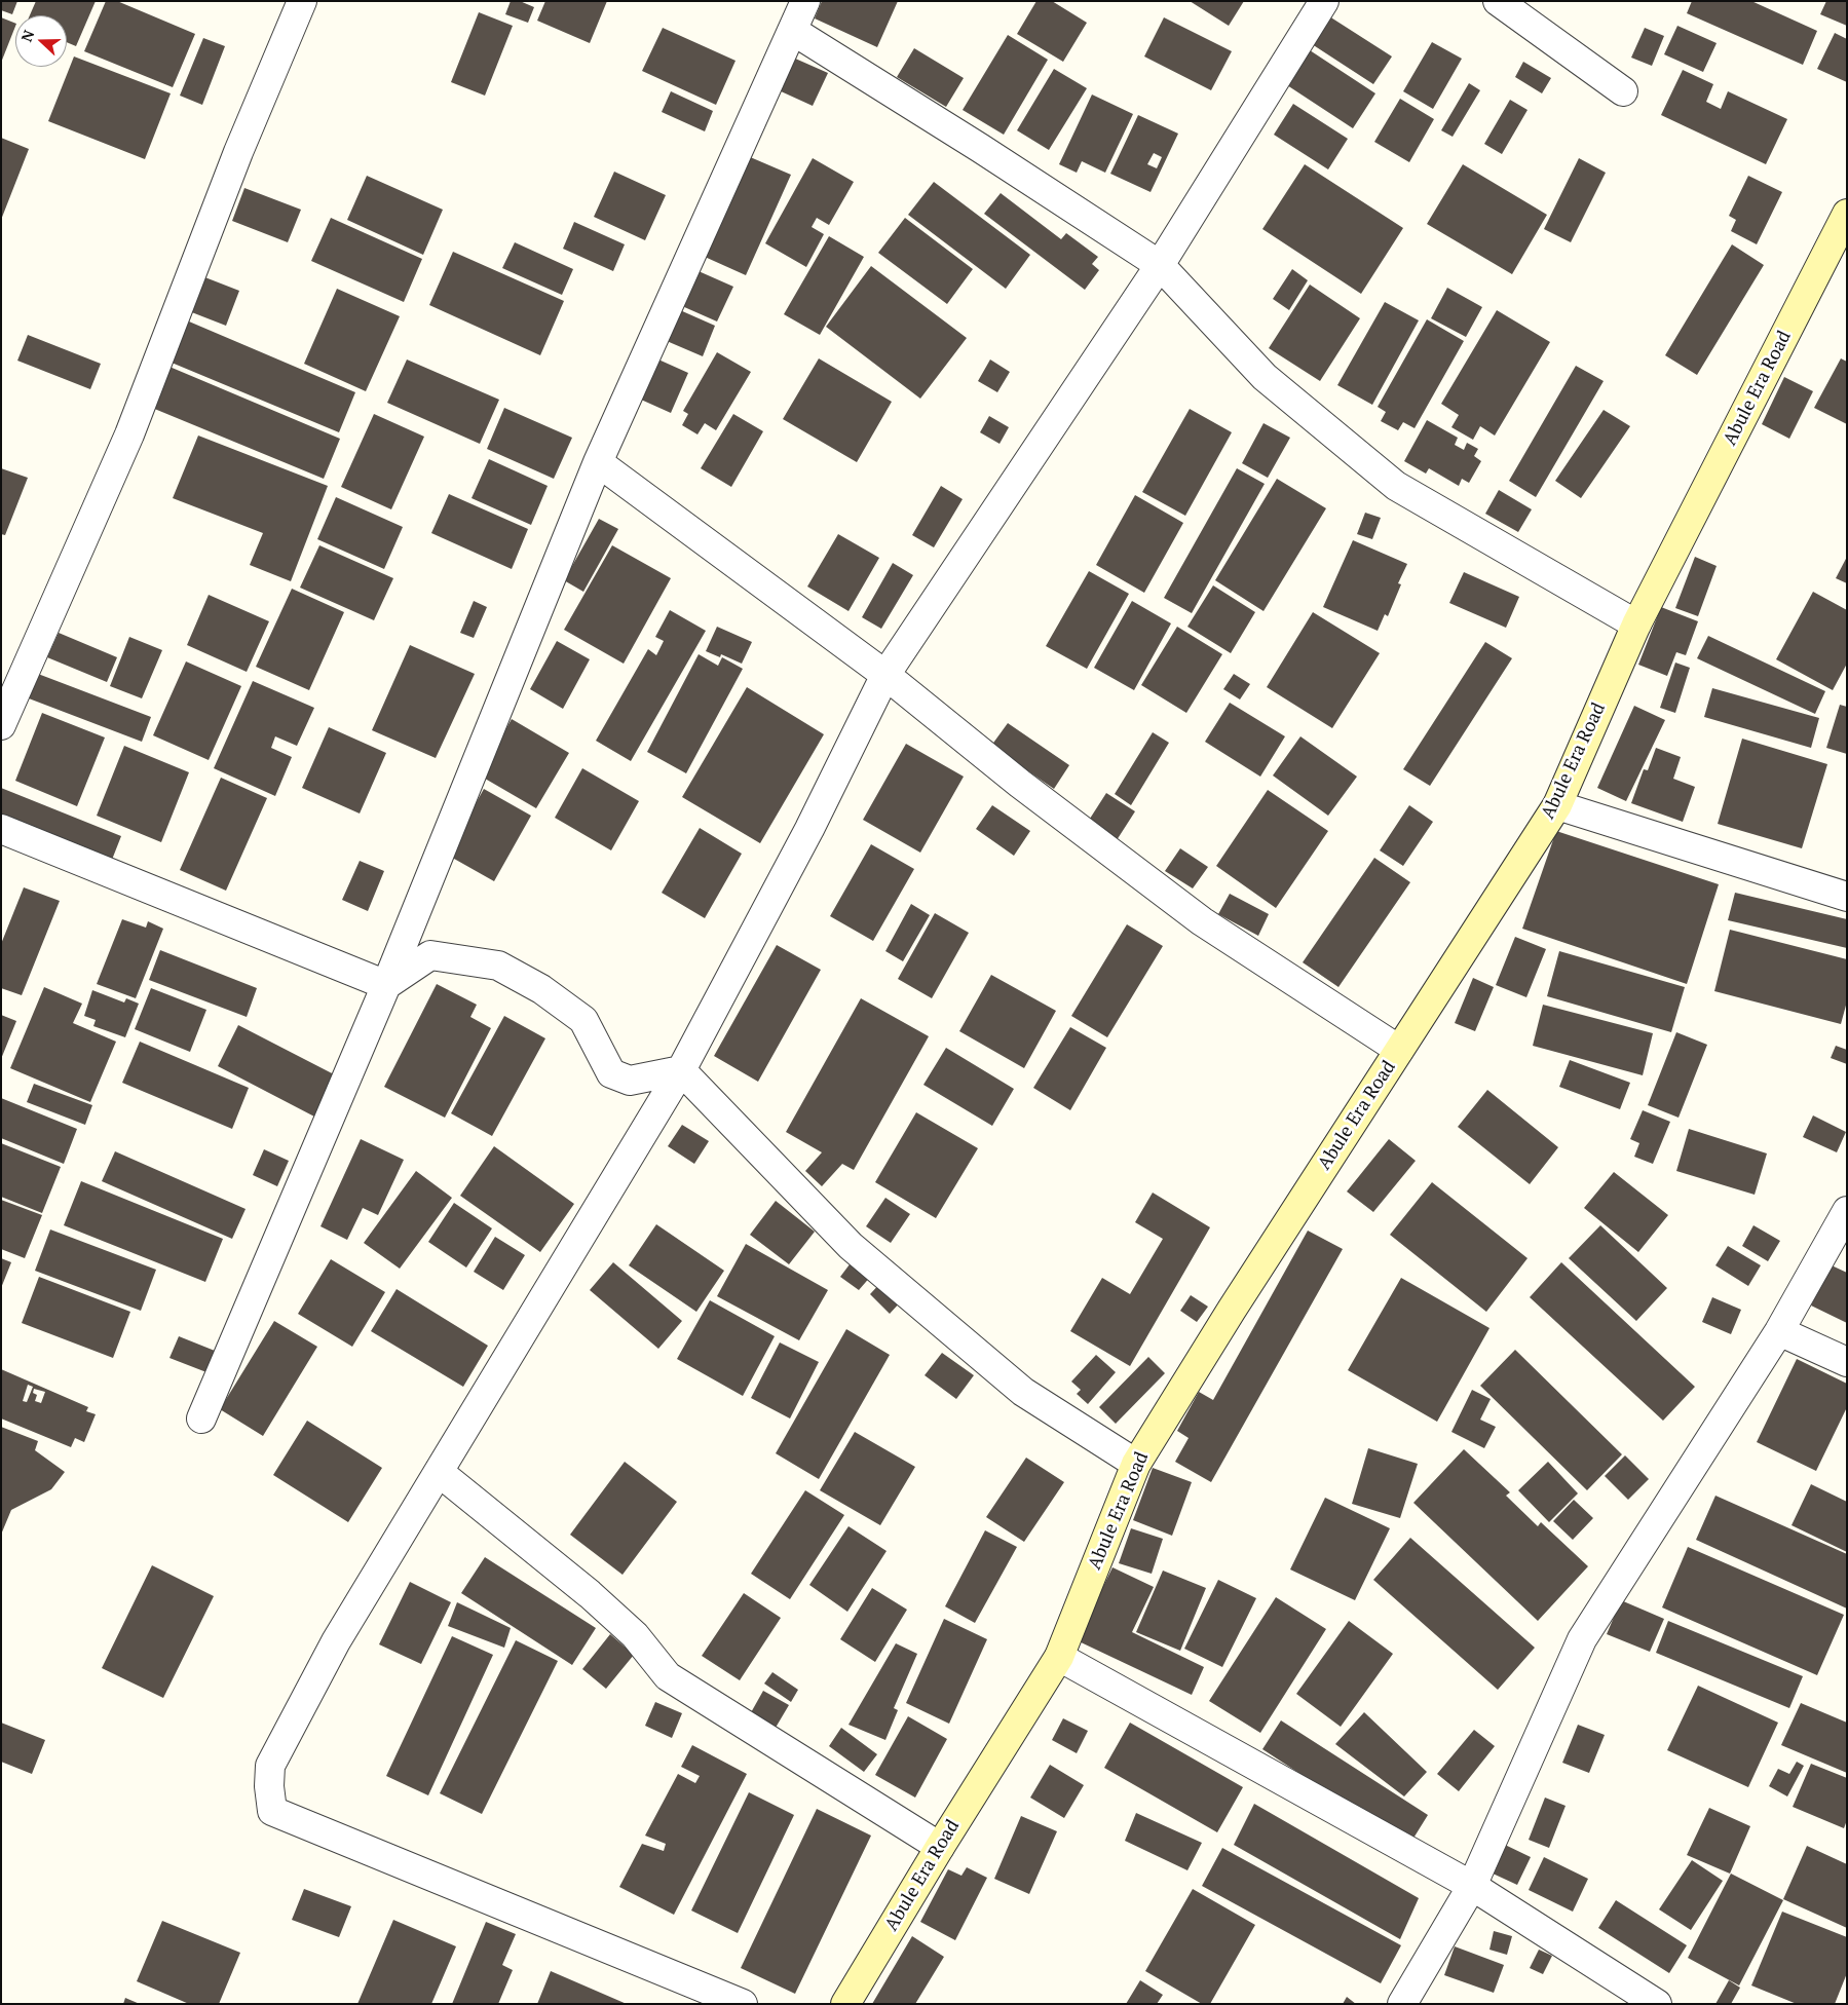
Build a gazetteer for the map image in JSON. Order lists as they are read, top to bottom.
{
  "streets": {
    "street": ["Abule Era Road"]
  },
  "north": "left"
}
